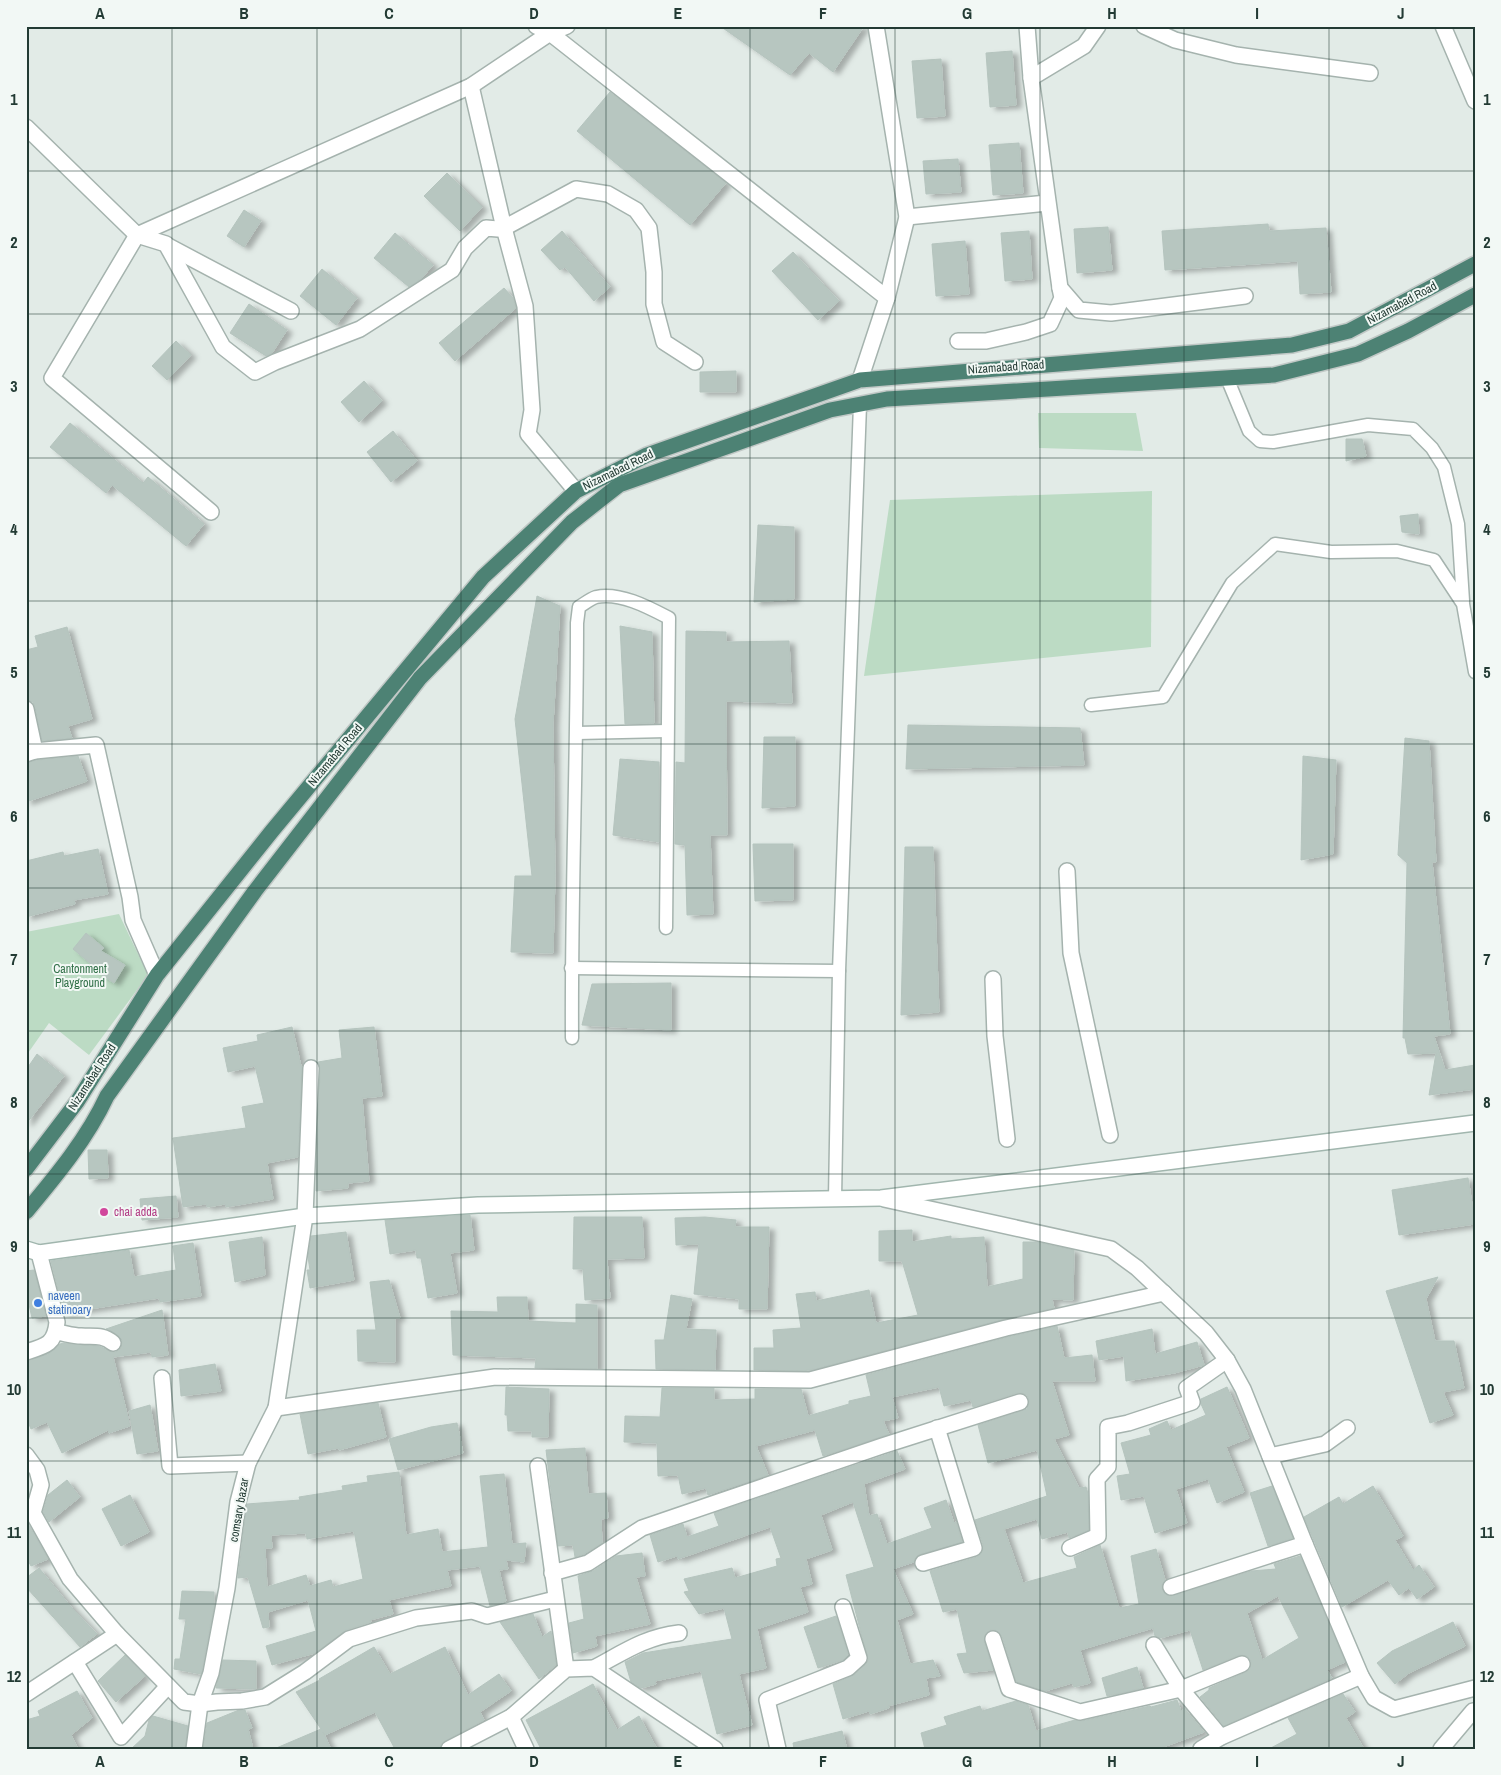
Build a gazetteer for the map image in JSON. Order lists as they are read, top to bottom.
{
  "streets": {
    "highway": ["Nizamabad Road"],
    "street": ["comsary bazar"]
  },
  "parks": ["Cantonment Playground"],
  "places": ["chai adda", "naveen statinoary"],
  "grid": {
    "columns": [
      "A",
      "B",
      "C",
      "D",
      "E",
      "F",
      "G",
      "H",
      "I",
      "J"
    ],
    "rows": [
      "1",
      "2",
      "3",
      "4",
      "5",
      "6",
      "7",
      "8",
      "9",
      "10",
      "11",
      "12"
    ]
  }
}
